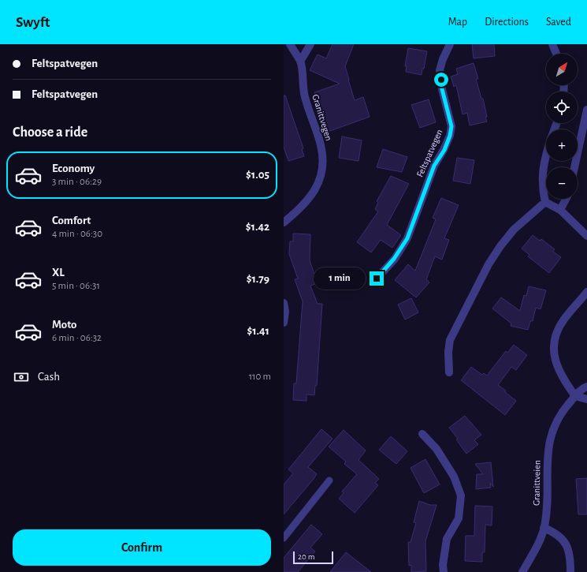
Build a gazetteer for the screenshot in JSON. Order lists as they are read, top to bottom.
{
  "streets": {
    "street": ["Granittvegen", "Feltspatvegen", "Granittveien"]
  },
  "scale_bar": "20 m",
  "north": "top right",
  "page": {
    "header": "Swyft",
    "nav": ["Map", "Directions", "Saved"],
    "banner": ["Feltspatvegen", "Feltspatvegen"],
    "map_buttons": ["+", "−"],
    "heading": "Choose a ride",
    "list": [
      {
        "name": "Economy",
        "note": "3 min · 06:29",
        "value": "$1.05"
      },
      {
        "name": "Comfort",
        "note": "4 min · 06:30",
        "value": "$1.42"
      },
      {
        "name": "XL",
        "note": "5 min · 06:31",
        "value": "$1.79"
      },
      {
        "name": "Moto",
        "note": "6 min · 06:32",
        "value": "$1.41"
      }
    ],
    "bubble": "1 min",
    "pay": ["Cash", "110 m"],
    "buttons": "Confirm",
    "scale": "20 m"
  }
}
